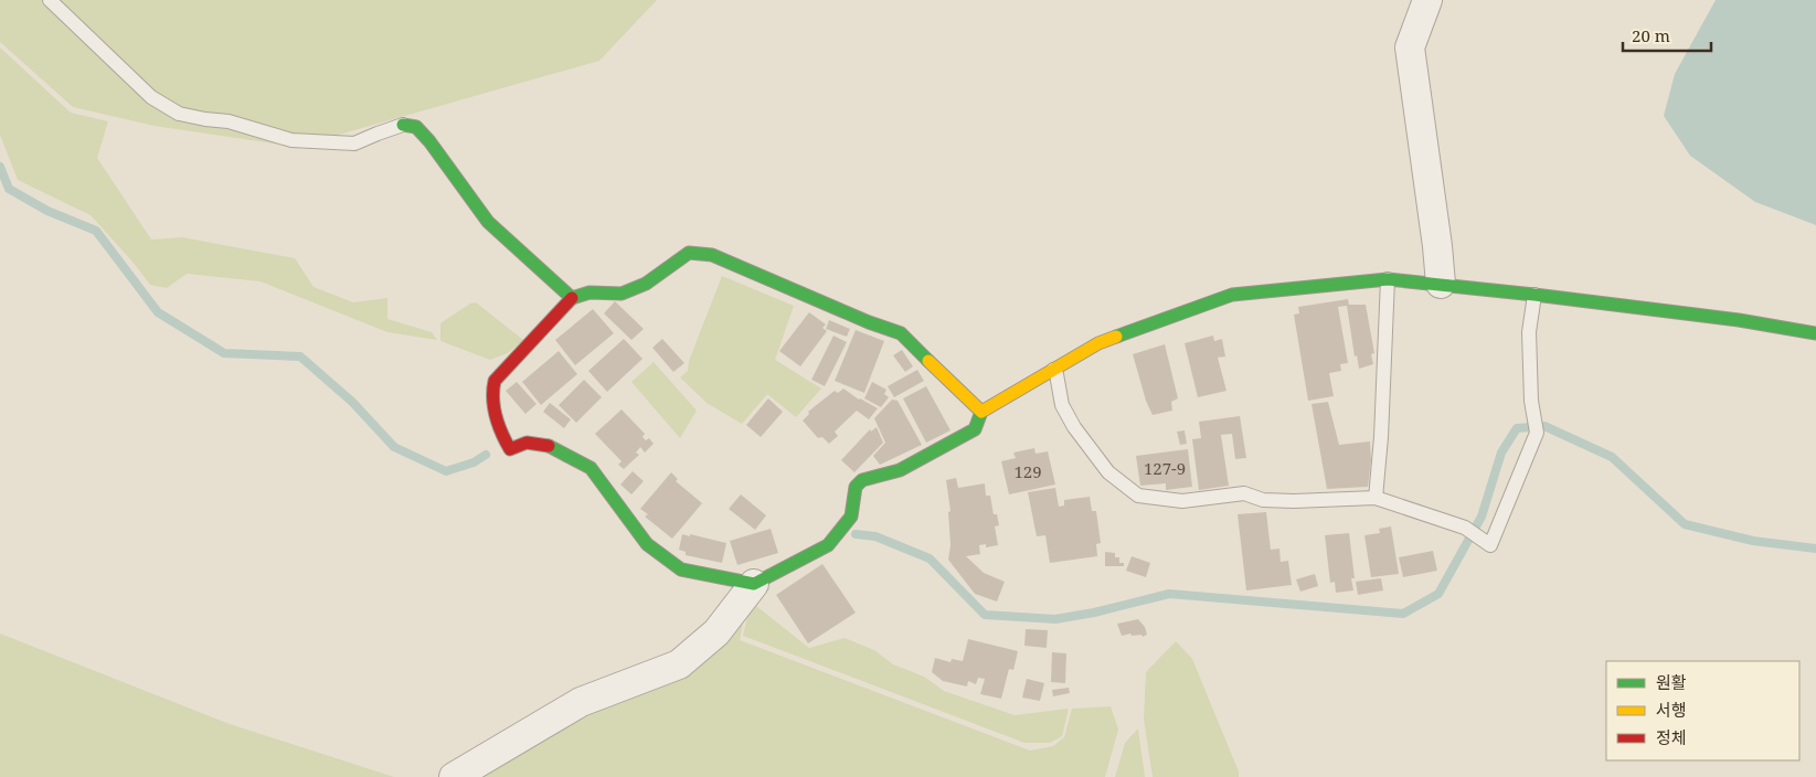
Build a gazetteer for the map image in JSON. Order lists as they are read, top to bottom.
{
  "house_numbers": ["127-9", "129"],
  "legend": ["원활", "서행", "정체"],
  "scale_bar": "20 m"
}
